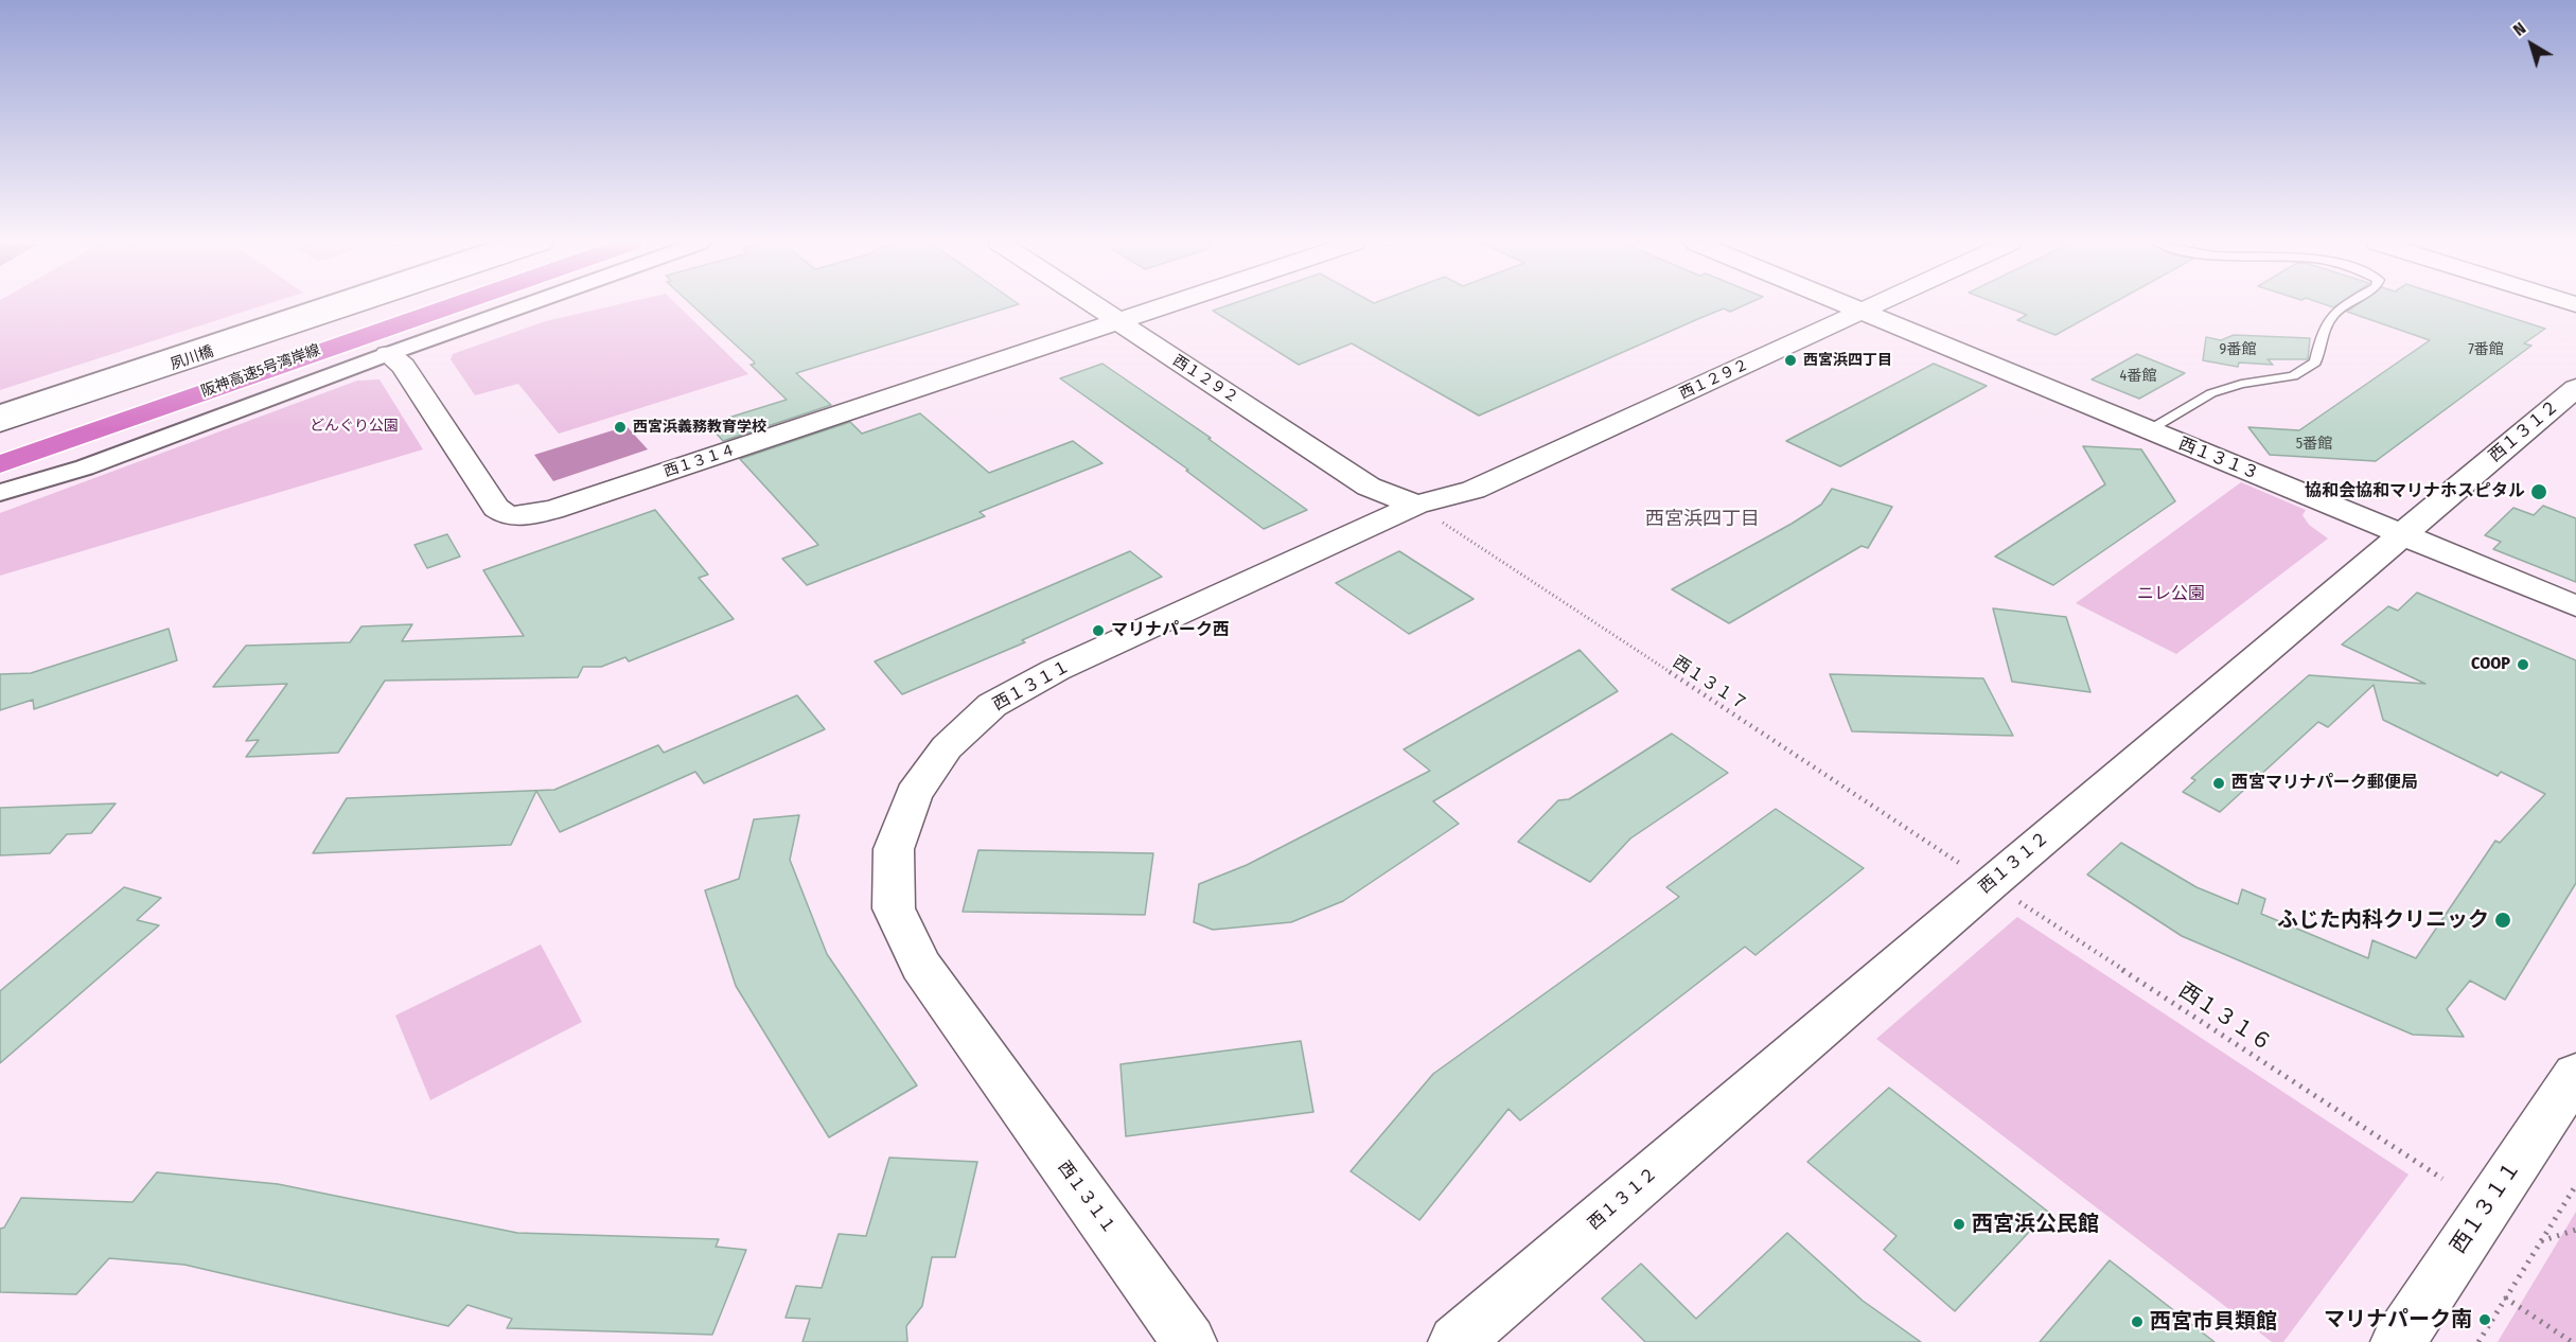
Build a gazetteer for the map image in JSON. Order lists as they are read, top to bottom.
{
  "streets": {
    "highway": ["阪神高速5号湾岸線"],
    "street": [
      "夙川橋",
      "西１２９２",
      "西１３１２",
      "西１３１３",
      "西１３１４",
      "西１３１１"
    ],
    "path": ["西１３１７", "西１３１６"]
  },
  "crossings": [
    ["西１２９２", "西１３１３"],
    ["西１２９２", "西１３１４"],
    ["西１２９２", "西１３１７"],
    ["西１２９２", "西１３１１"],
    ["西１３１２", "西１３１３"],
    ["西１３１２", "西１３１７"],
    ["西１３１２", "西１３１６"],
    ["西１３１７", "西１３１１"],
    ["西１３１７", "西１３１６"]
  ],
  "districts": ["西宮浜四丁目"],
  "parks": ["どんぐり公園", "ニレ公園"],
  "places": [
    "西宮浜四丁目",
    "西宮浜義務教育学校",
    "協和会協和マリナホスピタル",
    "マリナパーク西",
    "COOP",
    "西宮マリナパーク郵便局",
    "ふじた内科クリニック",
    "西宮浜公民館",
    "マリナパーク南",
    "西宮市貝類館"
  ],
  "house_numbers": [
    "9番館",
    "7番館",
    "4番館",
    "5番館"
  ],
  "north": "top left"
}
